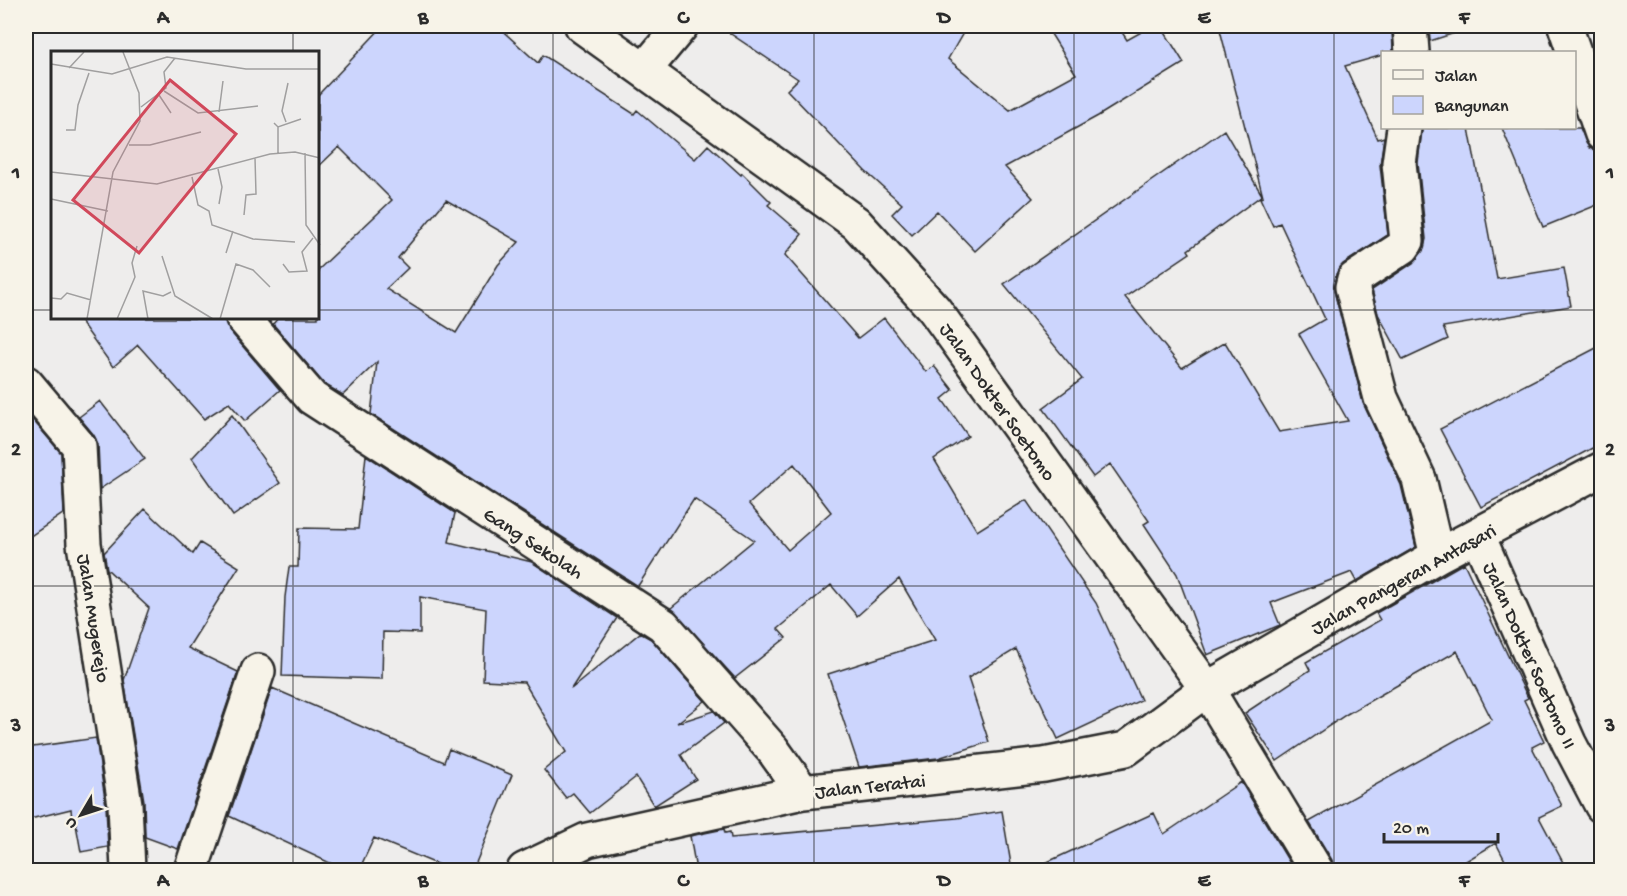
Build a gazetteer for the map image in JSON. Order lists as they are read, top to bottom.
{
  "streets": {
    "street": [
      "Jalan Dokter Soetomo",
      "Gang Sekolah",
      "Jalan Pangeran Antasari",
      "Jalan Mugerejo",
      "Jalan Dokter Soetomo II",
      "Jalan Teratai"
    ]
  },
  "crossings": [
    ["Jalan Dokter Soetomo", "Jalan Pangeran Antasari"],
    ["Jalan Dokter Soetomo", "Jalan Teratai"],
    ["Gang Sekolah", "Jalan Teratai"],
    ["Jalan Pangeran Antasari", "Jalan Dokter Soetomo II"],
    ["Jalan Pangeran Antasari", "Jalan Teratai"]
  ],
  "legend": ["Jalan", "Bangunan"],
  "scale_bar": "20 m",
  "north": "bottom left",
  "grid": {
    "columns": [
      "A",
      "B",
      "C",
      "D",
      "E",
      "F"
    ],
    "rows": ["1", "2", "3"]
  }
}
